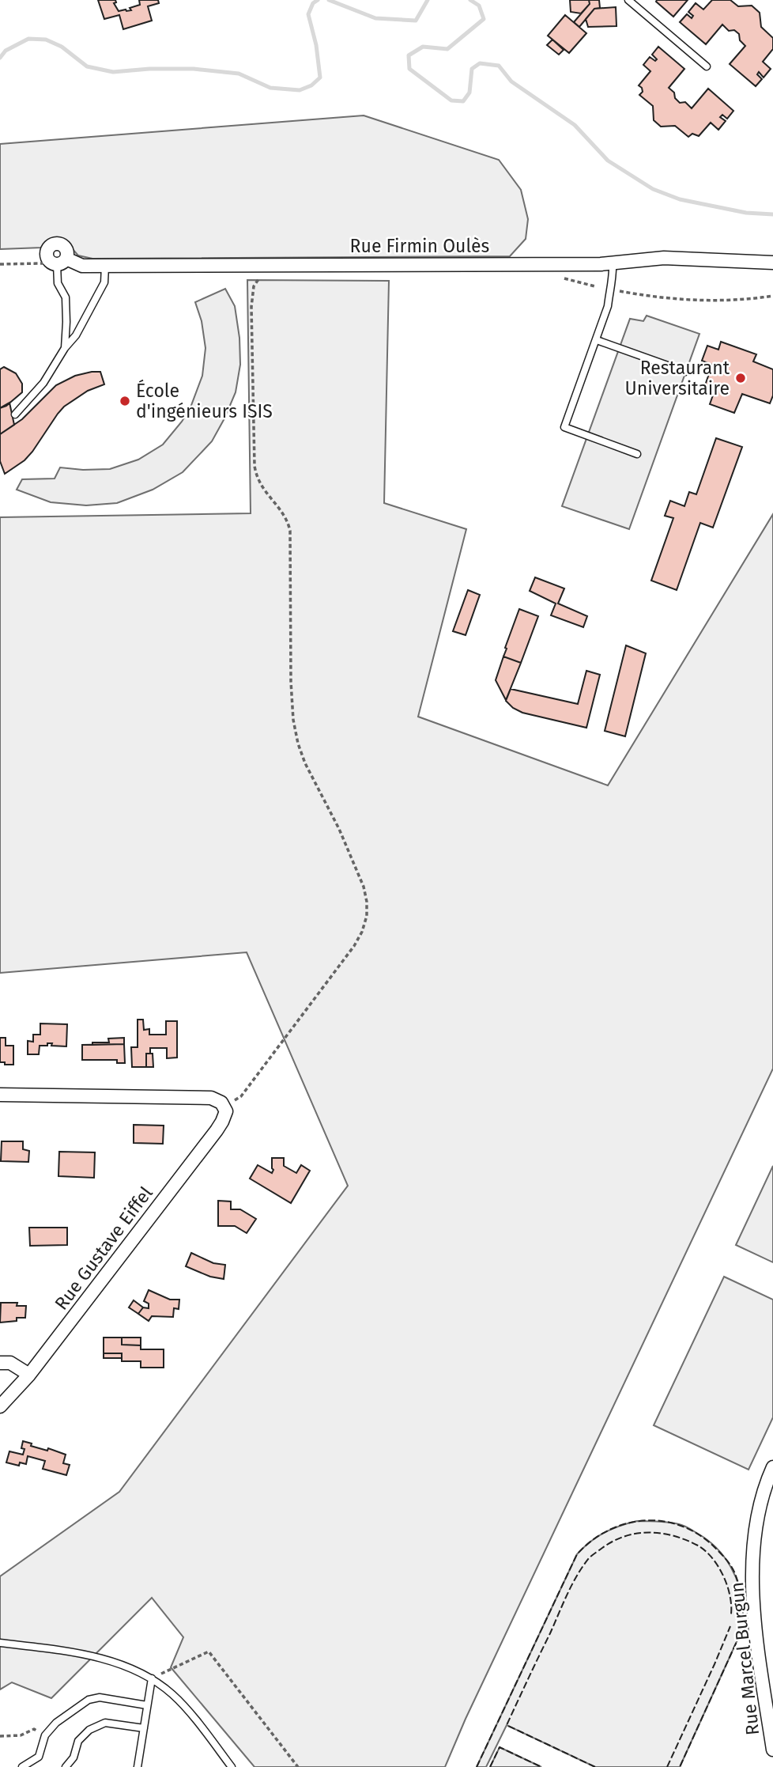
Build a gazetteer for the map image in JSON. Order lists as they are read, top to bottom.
{
  "streets": {
    "street": ["Rue Firmin Oulès", "Rue Gustave Eiffel", "Rue Marcel Burgun"]
  },
  "places": ["Restaurant Universitaire", "École d'ingénieurs ISIS"]
}
